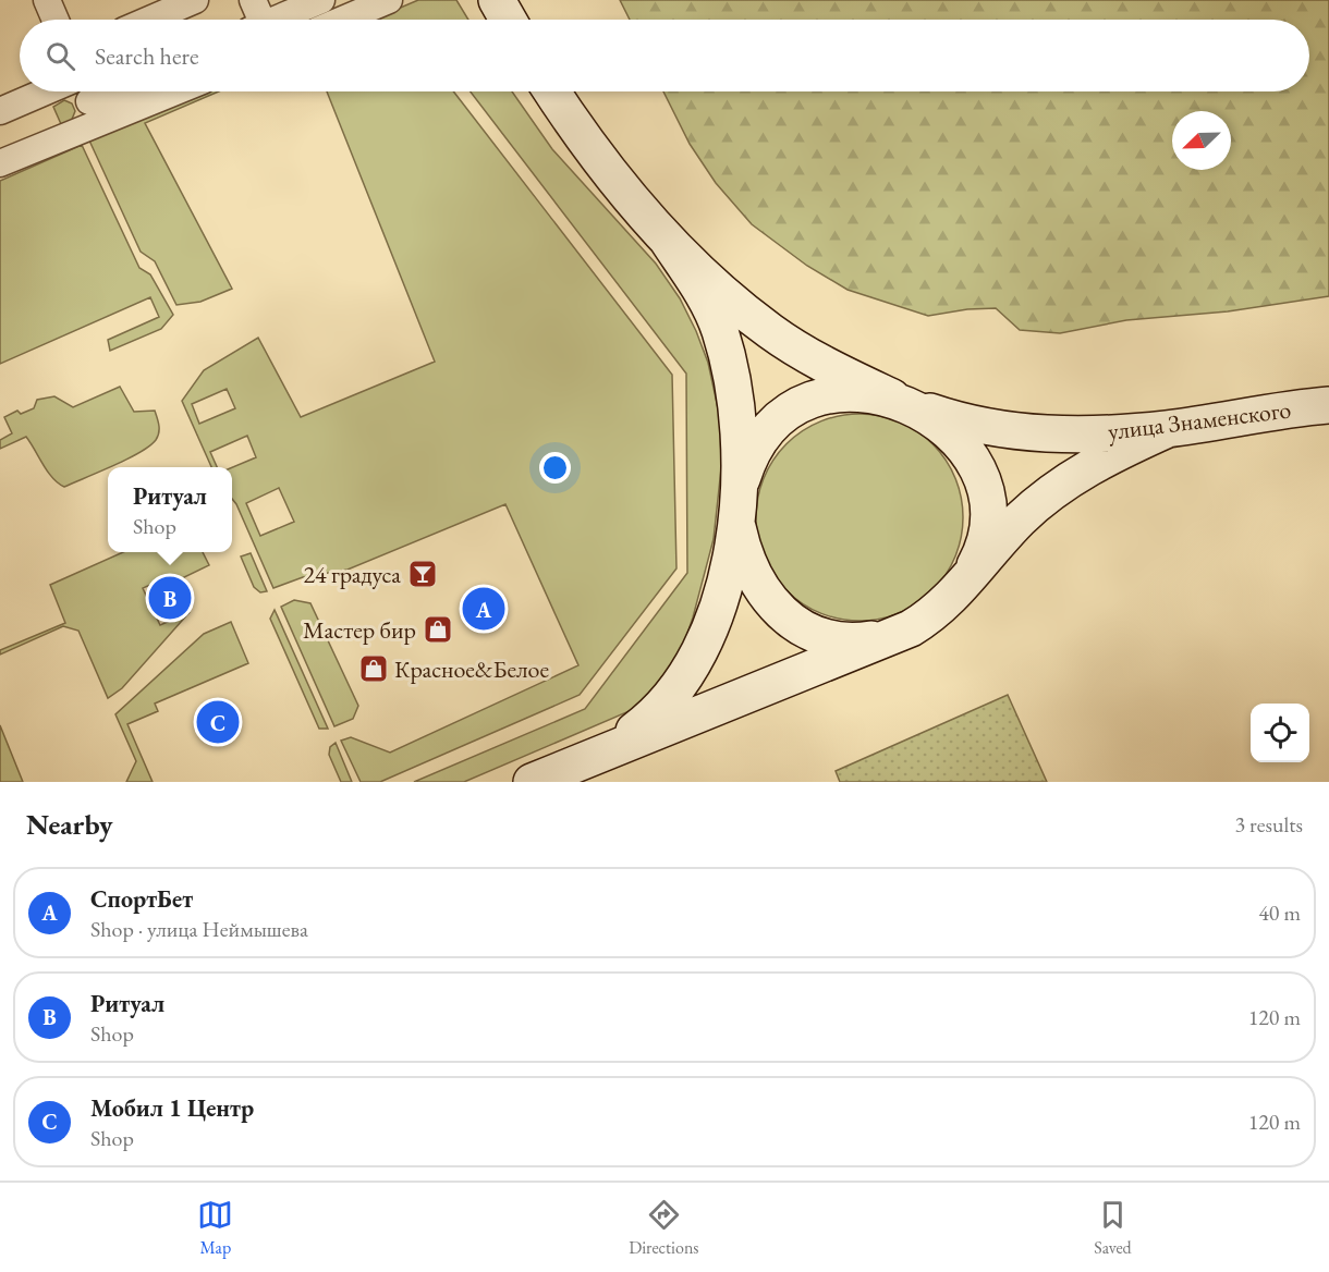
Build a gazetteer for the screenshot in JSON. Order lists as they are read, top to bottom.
{
  "streets": {
    "main road": ["улица Знаменского"]
  },
  "places": {
    "bar": ["24 градуса"],
    "shop": ["Мастер бир", "Красное&Белое"]
  },
  "north": "bottom left",
  "page": {
    "search": "Search here",
    "popup": ["Ритуал", "Shop"],
    "pins": ["B", "A", "C"],
    "heading": ["Nearby", "3 results"],
    "list": [
      {
        "mark": "A",
        "name": "СпортБет",
        "note": "Shop · улица Неймышева",
        "value": "40 m"
      },
      {
        "mark": "B",
        "name": "Ритуал",
        "note": "Shop",
        "value": "120 m"
      },
      {
        "mark": "C",
        "name": "Мобил 1 Центр",
        "note": "Shop",
        "value": "120 m"
      }
    ],
    "nav": ["Map", "Directions", "Saved"]
  }
}
